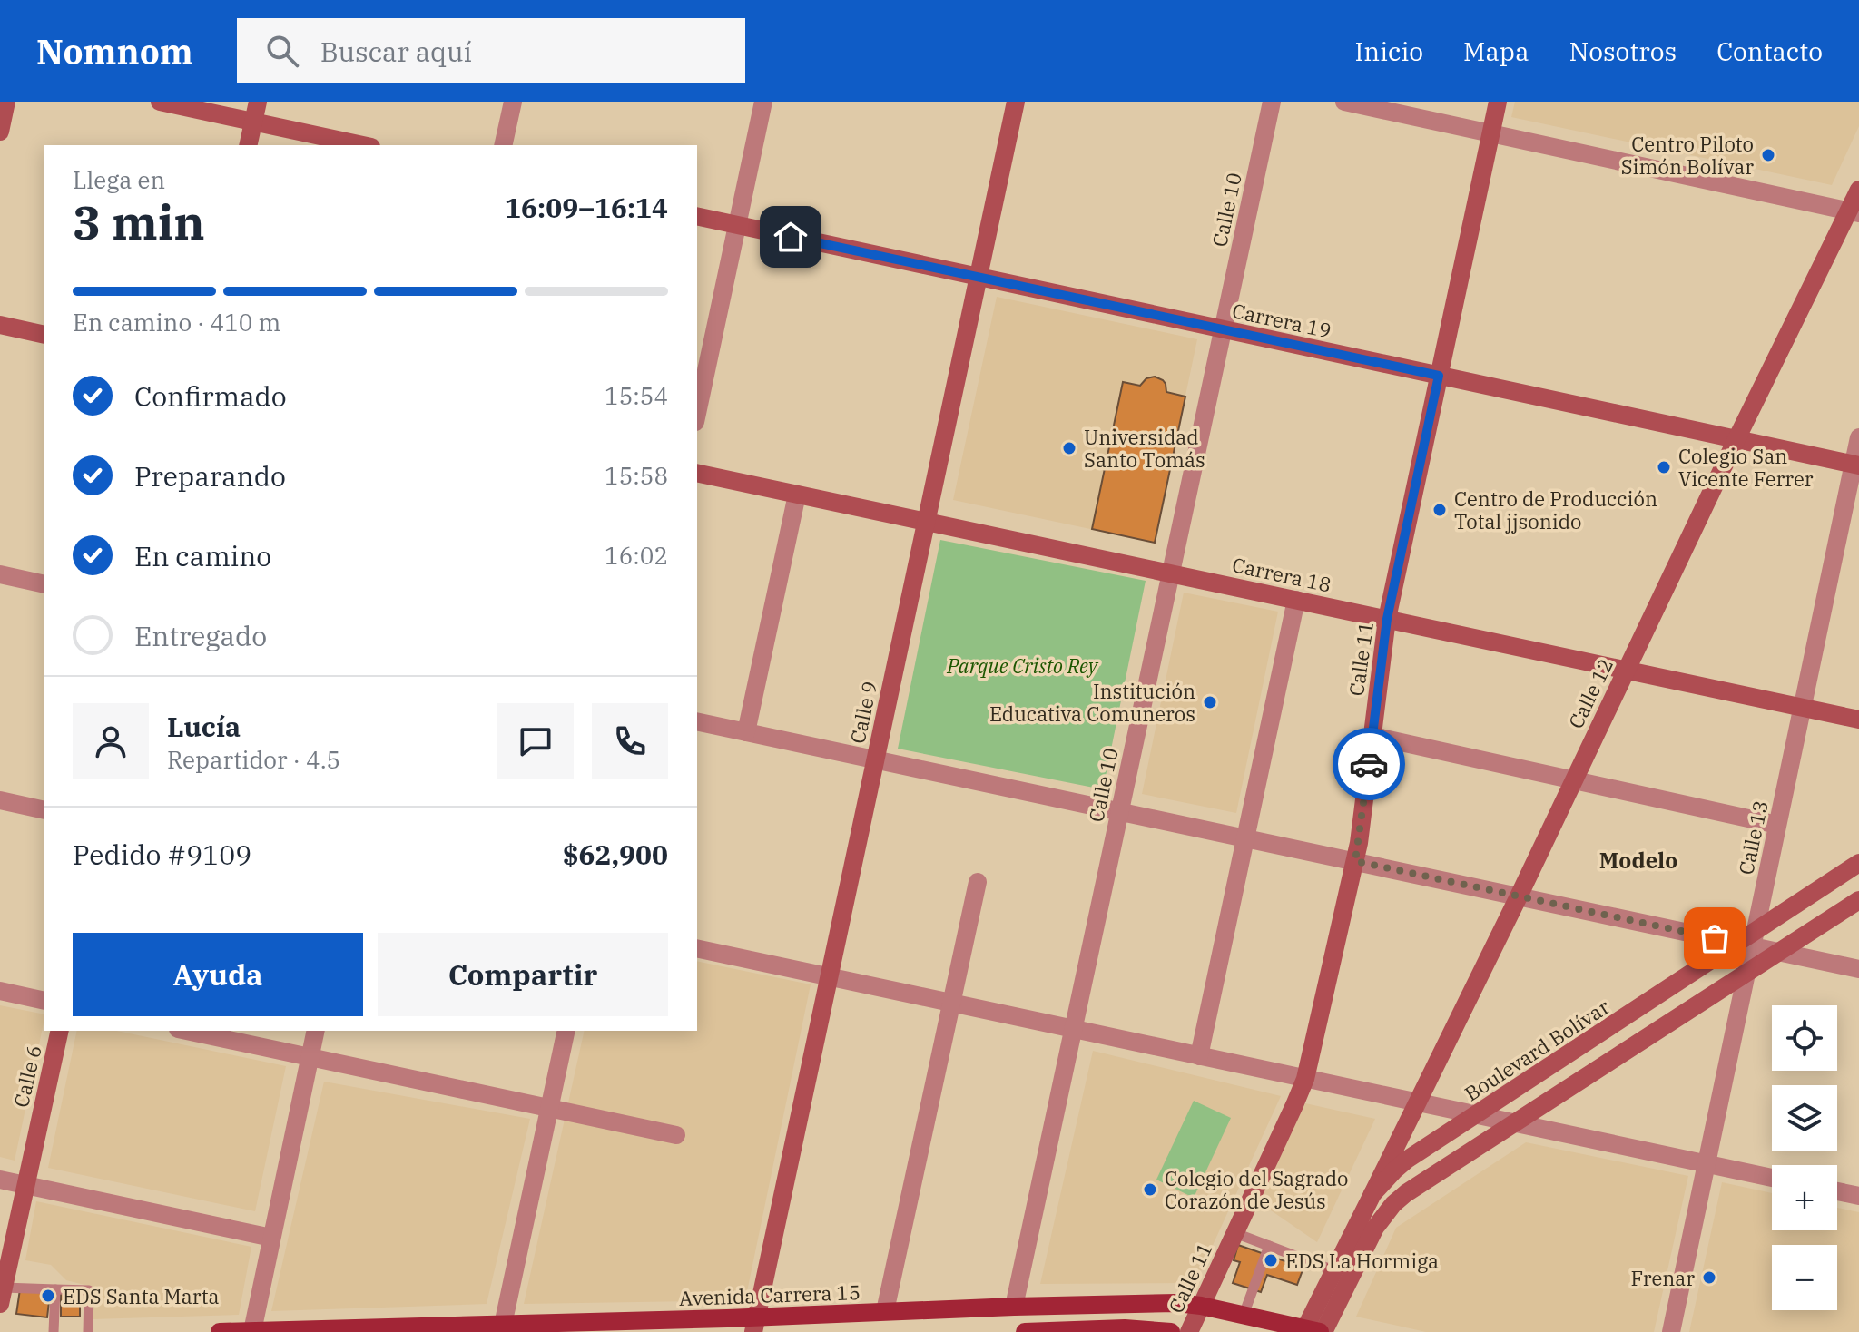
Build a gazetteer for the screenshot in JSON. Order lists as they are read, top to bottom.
{
  "streets": {
    "main road": ["Avenida Carrera 15"],
    "street": [
      "Calle 10",
      "Carrera 19",
      "Carrera 18",
      "Calle 11",
      "Calle 12",
      "Calle 9",
      "Calle 13",
      "Boulevard Bolívar",
      "Calle 6"
    ]
  },
  "crossings": [
    ["Calle 10", "Carrera 19"],
    ["Calle 10", "Carrera 18"],
    ["Calle 10", "Avenida Carrera 15"],
    ["Carrera 19", "Calle 11"],
    ["Carrera 19", "Calle 12"],
    ["Carrera 19", "Calle 9"],
    ["Carrera 19", "Calle 13"],
    ["Carrera 18", "Calle 11"],
    ["Carrera 18", "Calle 12"],
    ["Carrera 18", "Calle 9"],
    ["Carrera 18", "Calle 13"],
    ["Calle 11", "Avenida Carrera 15"],
    ["Calle 12", "Boulevard Bolívar"],
    ["Calle 9", "Avenida Carrera 15"],
    ["Calle 13", "Boulevard Bolívar"],
    ["Boulevard Bolívar", "Avenida Carrera 15"]
  ],
  "districts": ["Modelo"],
  "parks": ["Parque Cristo Rey"],
  "places": [
    "Centro Piloto Simón Bolívar",
    "Universidad Santo Tomás",
    "Colegio San Vicente Ferrer",
    "Centro de Producción Total jjsonido",
    "Institución Educativa Comuneros",
    "Colegio del Sagrado Corazón de Jesús",
    "EDS La Hormiga",
    "Frenar",
    "EDS Santa Marta"
  ],
  "page": {
    "header": "Nomnom",
    "search": "Buscar aquí",
    "nav": [
      "Inicio",
      "Mapa",
      "Nosotros",
      "Contacto"
    ],
    "heading": ["3 min", "Llega en", "16:09–16:14"],
    "panel": [
      "Lucía",
      "Repartidor · 4.5",
      "Pedido #9109",
      "$62,900"
    ],
    "bar": "En camino · 410 m",
    "list": [
      ["Confirmado", "15:54"],
      ["Preparando", "15:58"],
      ["En camino", "16:02"],
      "Entregado"
    ],
    "buttons": ["Ayuda", "Compartir"],
    "map_buttons": ["+", "−"]
  }
}
